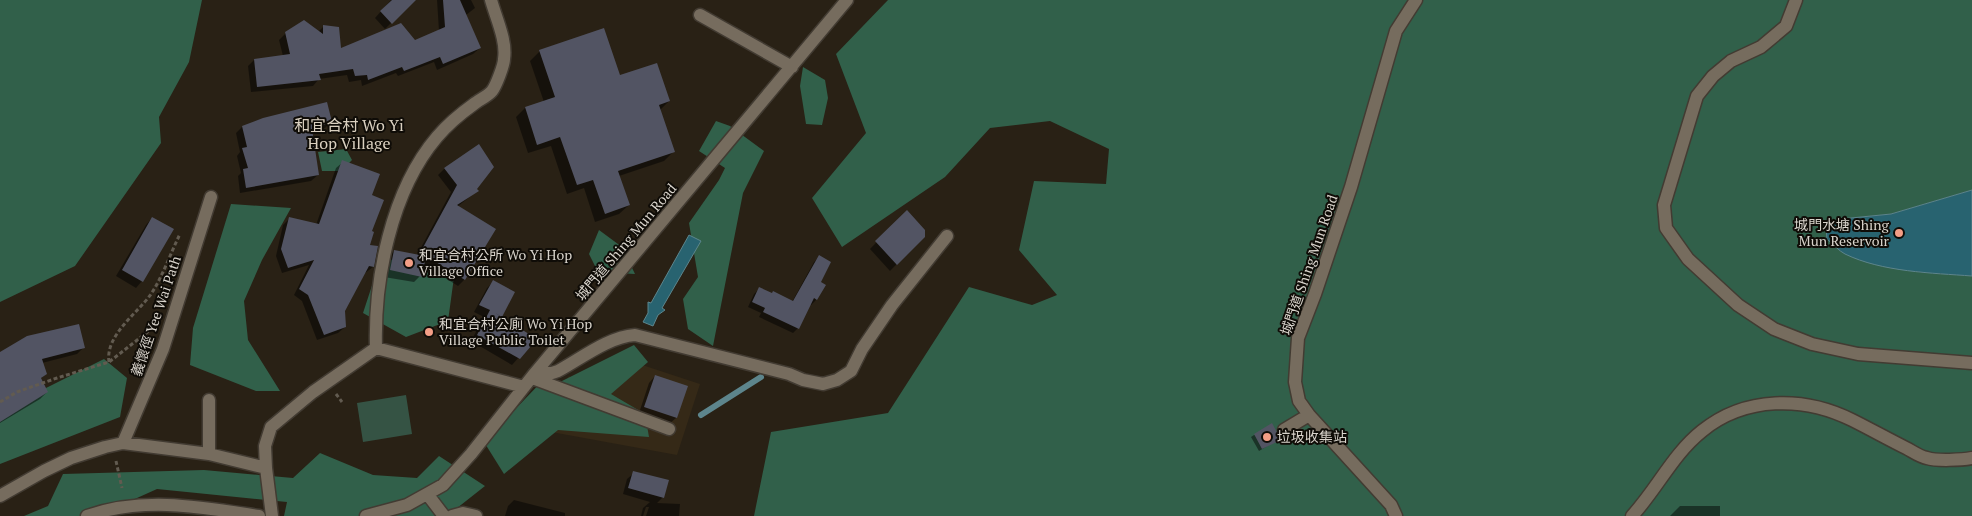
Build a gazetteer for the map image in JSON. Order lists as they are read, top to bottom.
{
  "streets": {
    "street": ["城門道 Shing Mun Road", "義懷徑 Yee Wai Path"]
  },
  "districts": ["和宜合村 Wo Yi Hop Village"],
  "places": [
    "城門水塘 Shing Mun Reservoir",
    "和宜合村公所 Wo Yi Hop Village Office",
    "和宜合村公廁 Wo Yi Hop Village Public Toilet",
    "垃圾收集站"
  ]
}
